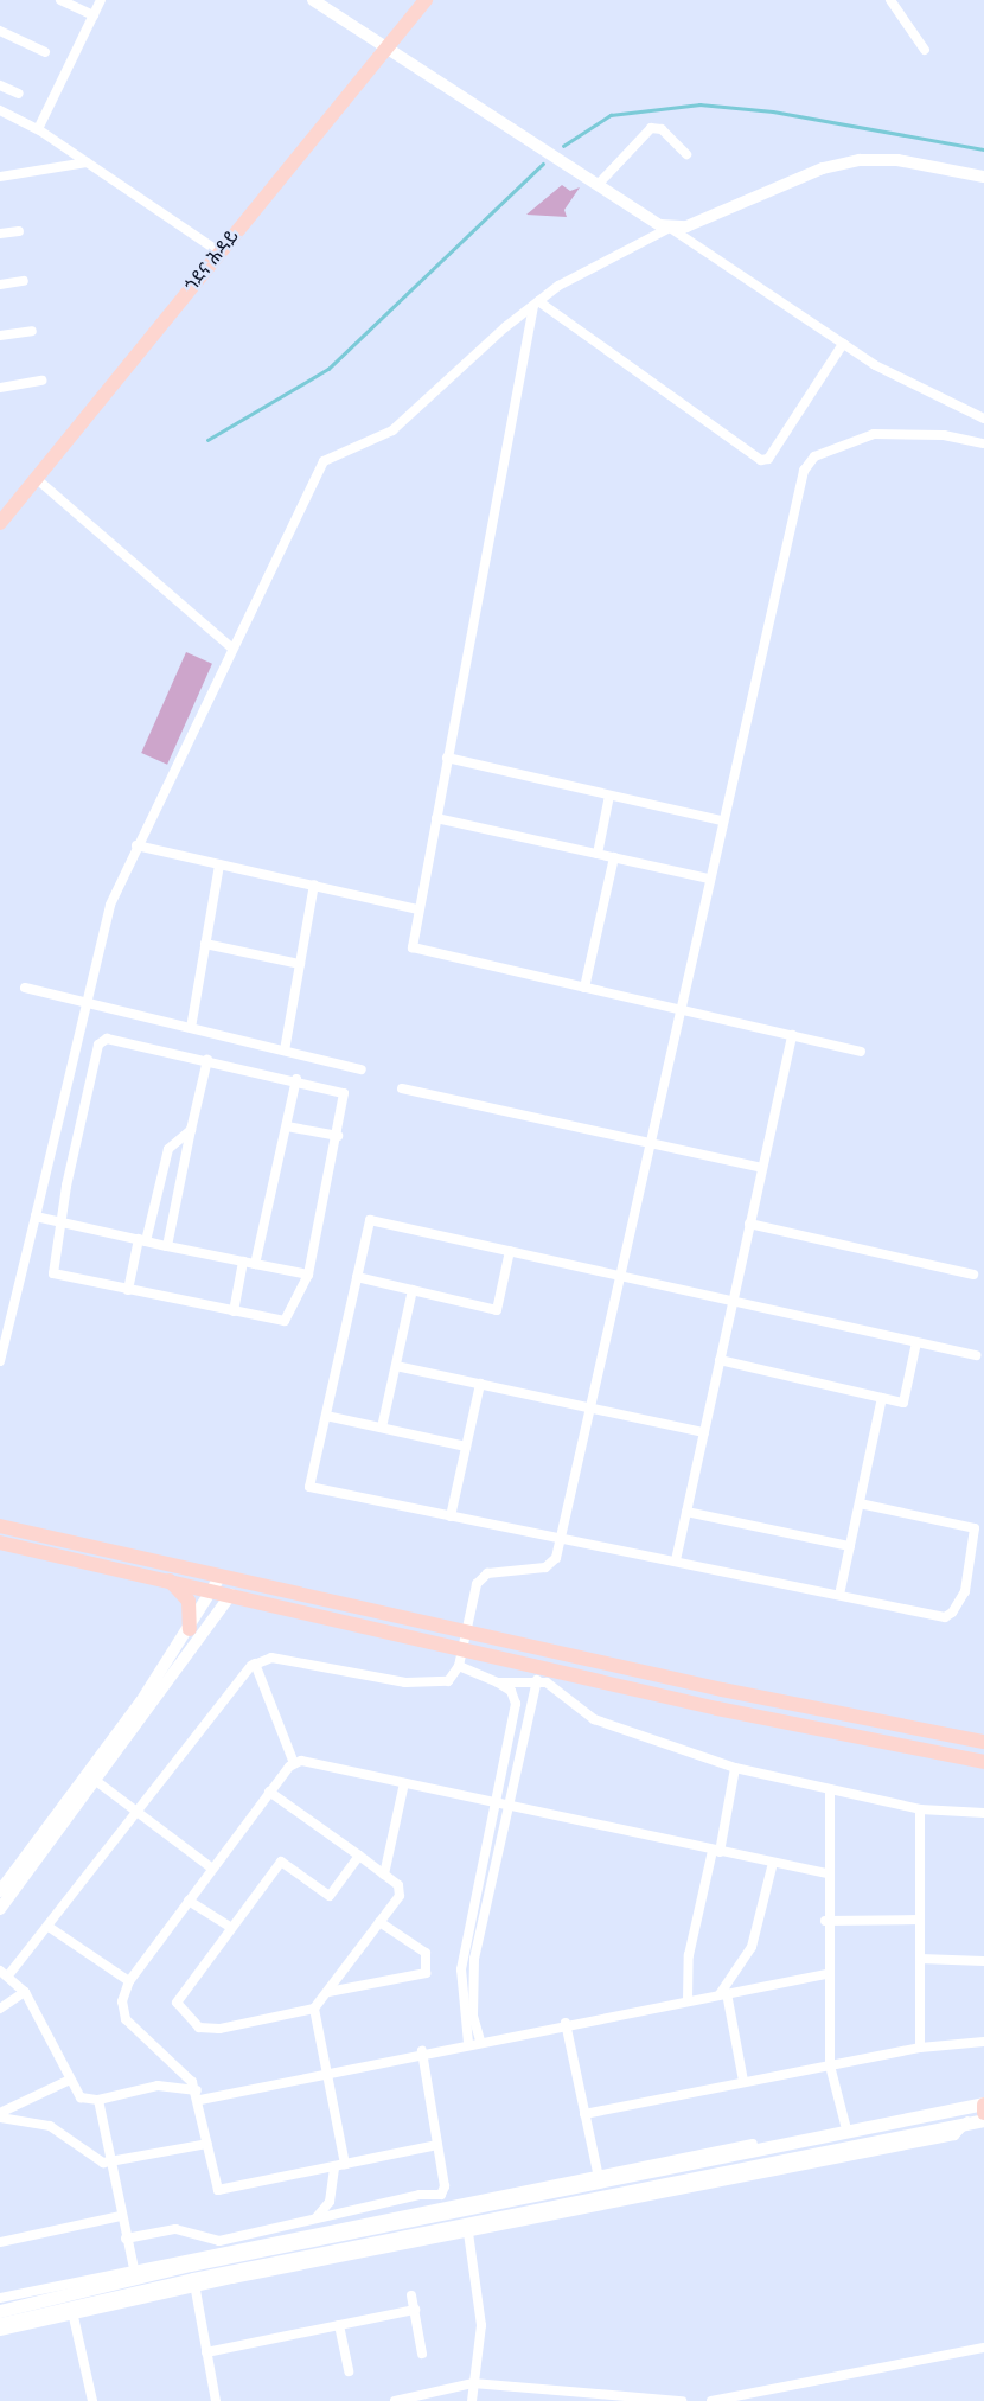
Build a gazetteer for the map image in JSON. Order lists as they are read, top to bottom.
{
  "streets": {
    "main road": ["ጎደና ሕዳይ"]
  }
}
